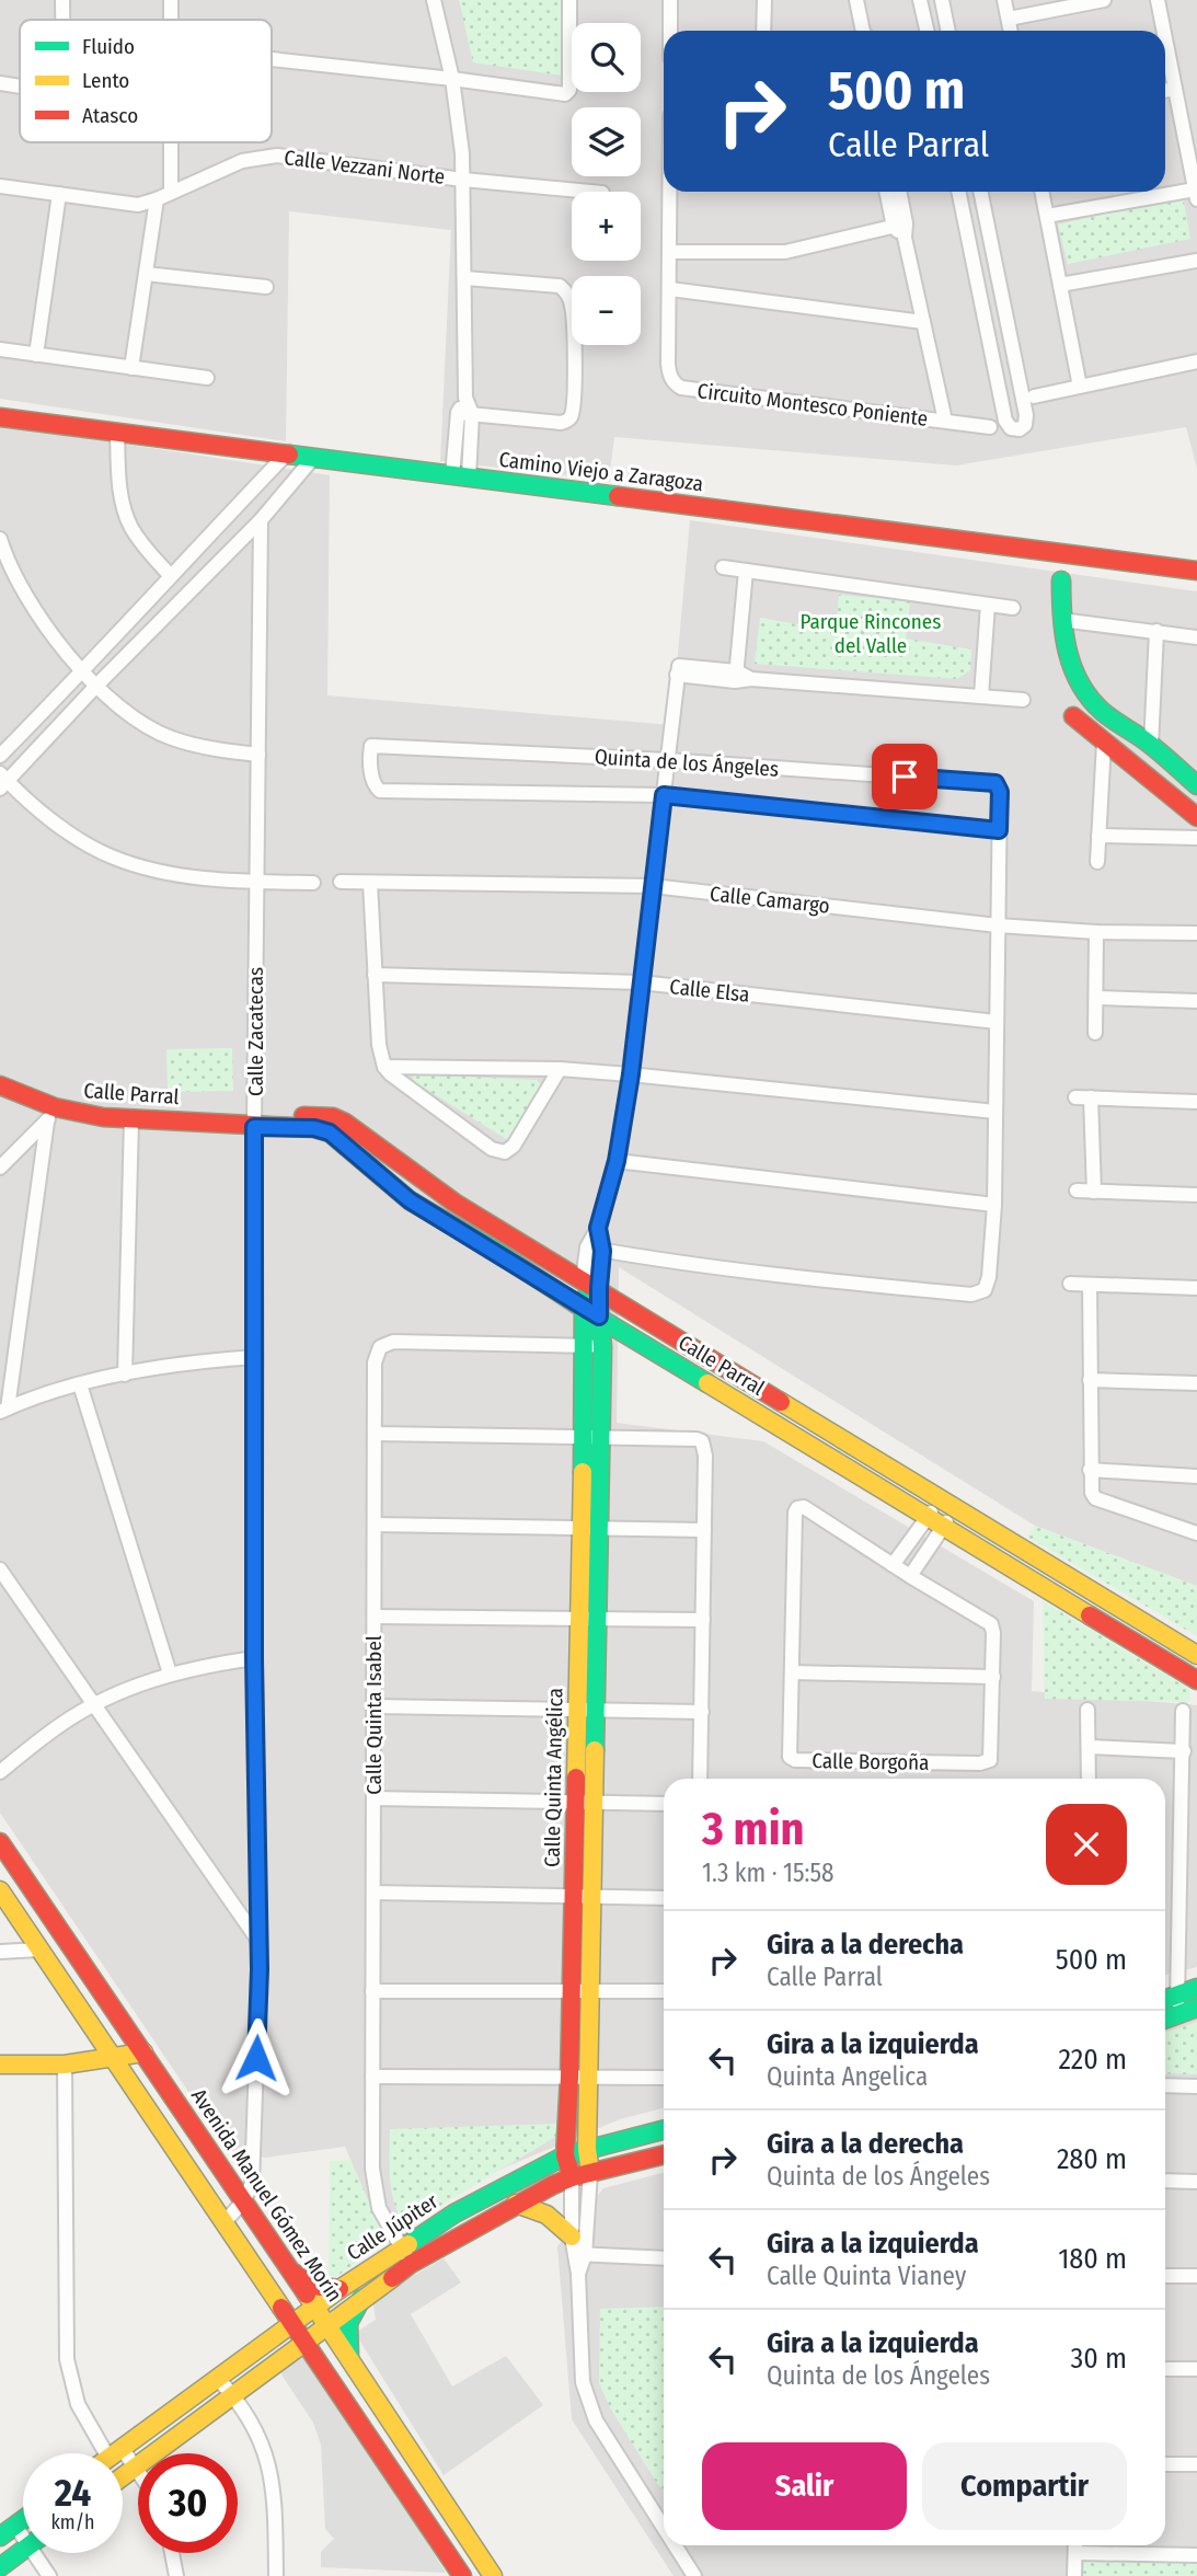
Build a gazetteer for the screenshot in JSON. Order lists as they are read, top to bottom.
{
  "streets": {
    "street": [
      "Calle Vezzani Norte",
      "Circuito Montesco Poniente",
      "Camino Viejo a Zaragoza",
      "Quinta de los Ángeles",
      "Calle Camargo",
      "Calle Elsa",
      "Calle Zacatecas",
      "Calle Parral",
      "Calle Quinta Isabel",
      "Calle Borgoña",
      "Calle Quinta Angélica",
      "Avenida Manuel Gómez Morín",
      "Calle Júpiter"
    ]
  },
  "crossings": [
    ["Calle Zacatecas", "Calle Parral"],
    ["Calle Zacatecas", "Avenida Manuel Gómez Morín"],
    ["Calle Parral", "Calle Quinta Angélica"],
    ["Calle Quinta Isabel", "Calle Quinta Angélica"],
    ["Calle Quinta Isabel", "Calle Júpiter"],
    ["Calle Quinta Angélica", "Calle Júpiter"],
    ["Avenida Manuel Gómez Morín", "Calle Júpiter"]
  ],
  "parks": ["Parque Rincones del Valle"],
  "legend": ["Fluido", "Lento", "Atasco"],
  "page": {
    "map_buttons": ["+", "−"],
    "turn": ["500 m", "Calle Parral"],
    "heading": ["3 min", "1.3 km · 15:58"],
    "list": [
      {
        "name": "Gira a la derecha",
        "note": "Calle Parral",
        "value": "500 m"
      },
      {
        "name": "Gira a la izquierda",
        "note": "Quinta Angelica",
        "value": "220 m"
      },
      {
        "name": "Gira a la derecha",
        "note": "Quinta de los Ángeles",
        "value": "280 m"
      },
      {
        "name": "Gira a la izquierda",
        "note": "Calle Quinta Vianey",
        "value": "180 m"
      },
      {
        "name": "Gira a la izquierda",
        "note": "Quinta de los Ángeles",
        "value": "30 m"
      }
    ],
    "buttons": ["Salir", "Compartir"],
    "speed": "24 km/h",
    "limit": "30"
  }
}
